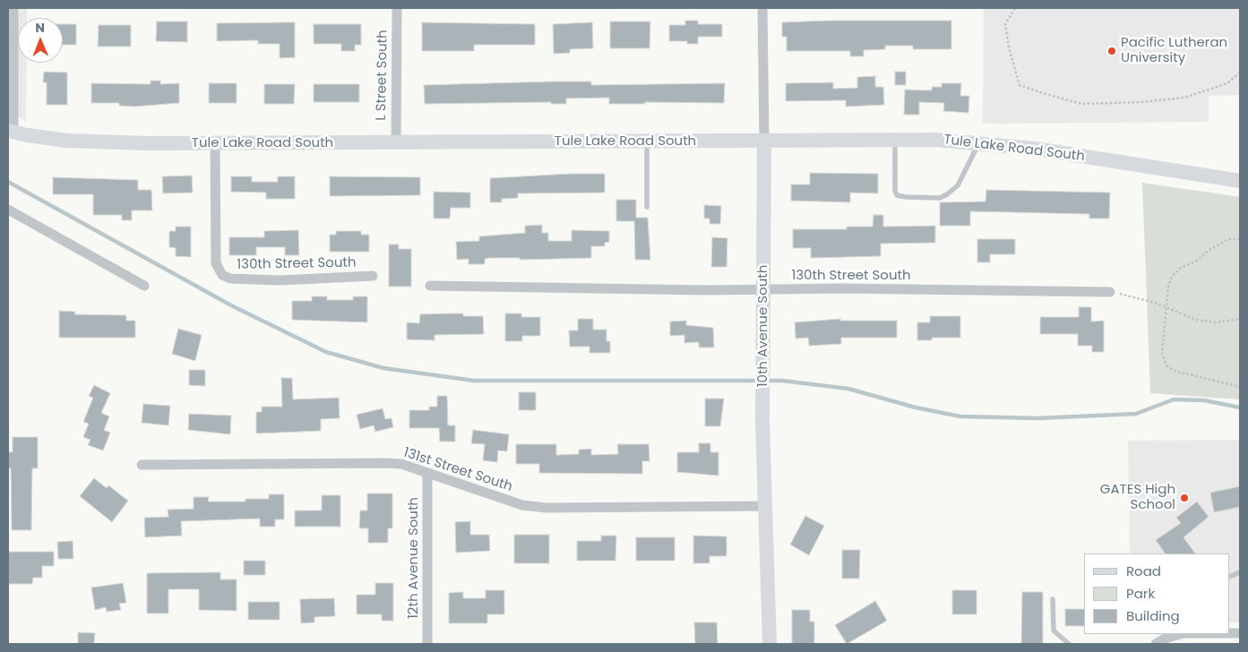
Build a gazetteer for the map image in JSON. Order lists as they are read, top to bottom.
{
  "streets": {
    "street": [
      "L Street South",
      "Tule Lake Road South",
      "130th Street South",
      "10th Avenue South",
      "131st Street South",
      "12th Avenue South"
    ]
  },
  "crossings": [
    ["L Street South", "Tule Lake Road South"],
    ["Tule Lake Road South", "130th Street South"],
    ["Tule Lake Road South", "10th Avenue South"],
    ["130th Street South", "10th Avenue South"],
    ["10th Avenue South", "131st Street South"],
    ["131st Street South", "12th Avenue South"]
  ],
  "places": ["Pacific Lutheran University", "GATES High School"],
  "legend": ["Road", "Park", "Building"],
  "north": "top"
}
